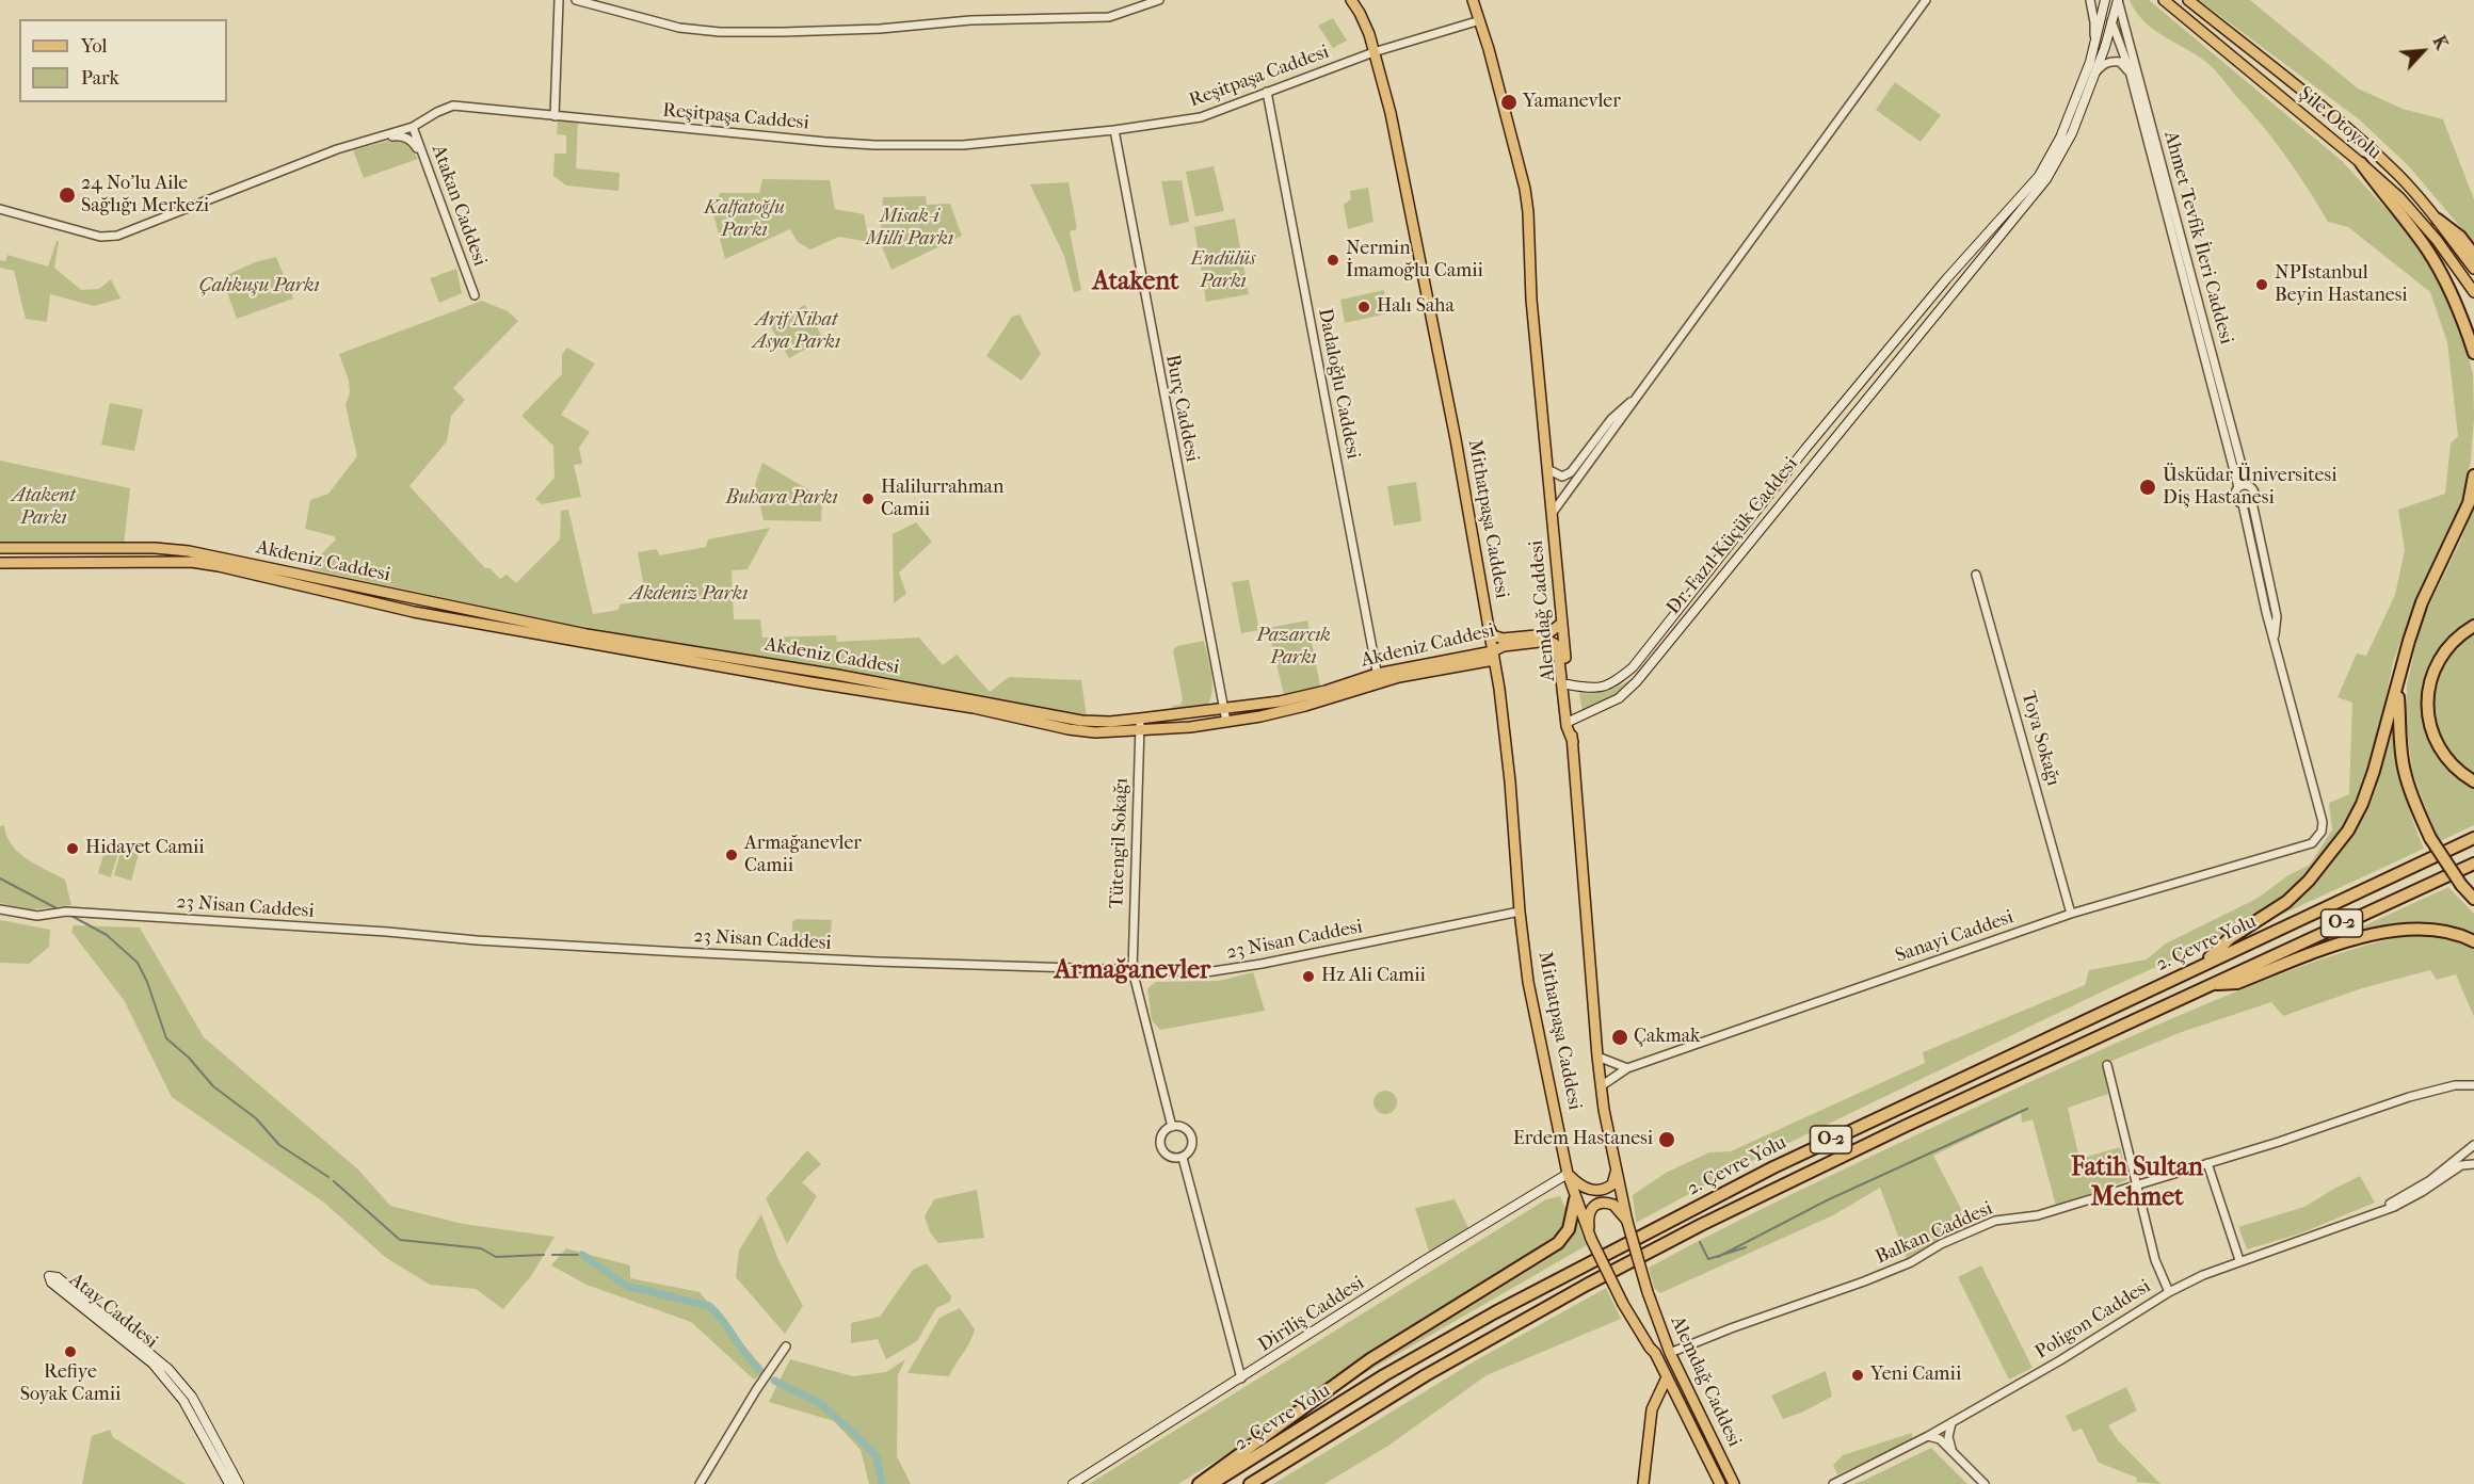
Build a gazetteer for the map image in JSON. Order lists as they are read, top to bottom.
{
  "streets": {
    "highway": ["O-2", "2. Çevre Yolu"],
    "main road": [
      "Şile Otoyolu",
      "Mithatpaşa Caddesi",
      "Dr. Fazıl Küçük Caddesi",
      "Akdeniz Caddesi",
      "Alemdağ Caddesi",
      "Atay Caddesi",
      "Diriliş Caddesi"
    ],
    "street": [
      "Reşitpaşa Caddesi",
      "Atakan Caddesi",
      "Ahmet Tevfik İleri Caddesi",
      "Dadaloğlu Caddesi",
      "Burç Caddesi",
      "Toya Sokağı",
      "Tütengil Sokağı",
      "23 Nisan Caddesi",
      "Sanayi Caddesi",
      "Balkan Caddesi",
      "Poligon Caddesi"
    ]
  },
  "crossings": [
    ["Reşitpaşa Caddesi", "Atakan Caddesi"],
    ["Reşitpaşa Caddesi", "Dadaloğlu Caddesi"],
    ["Reşitpaşa Caddesi", "Burç Caddesi"],
    ["Reşitpaşa Caddesi", "Mithatpaşa Caddesi"],
    ["Reşitpaşa Caddesi", "Alemdağ Caddesi"],
    ["Ahmet Tevfik İleri Caddesi", "Dr. Fazıl Küçük Caddesi"],
    ["Dadaloğlu Caddesi", "Akdeniz Caddesi"],
    ["Burç Caddesi", "Akdeniz Caddesi"],
    ["Mithatpaşa Caddesi", "Akdeniz Caddesi"],
    ["Mithatpaşa Caddesi", "Alemdağ Caddesi"],
    ["Mithatpaşa Caddesi", "23 Nisan Caddesi"],
    ["Mithatpaşa Caddesi", "Diriliş Caddesi"],
    ["Dr. Fazıl Küçük Caddesi", "Alemdağ Caddesi"],
    ["Akdeniz Caddesi", "Alemdağ Caddesi"],
    ["Akdeniz Caddesi", "Tütengil Sokağı"],
    ["Alemdağ Caddesi", "Sanayi Caddesi"],
    ["Alemdağ Caddesi", "Balkan Caddesi"],
    ["Toya Sokağı", "Sanayi Caddesi"],
    ["Tütengil Sokağı", "23 Nisan Caddesi"]
  ],
  "districts": ["Atakent", "Armağanevler", "Fatih Sultan Mehmet"],
  "parks": [
    "Kalfatoğlu Parkı",
    "Misak-i Milli Parkı",
    "Endülüs Parkı",
    "Çalıkuşu Parkı",
    "Arif Nihat Asya Parkı",
    "Atakent Parkı",
    "Buhara Parkı",
    "Akdeniz Parkı",
    "Pazarcık Parkı"
  ],
  "places": [
    "Yamanevler",
    "24 No'lu Aile Sağlığı Merkezi",
    "Nermin İmamoğlu Camii",
    "NPIstanbul Beyin Hastanesi",
    "Halı Saha",
    "Üsküdar Üniversitesi Diş Hastanesi",
    "Halilurrahman Camii",
    "Hidayet Camii",
    "Armağanevler Camii",
    "Hz Ali Camii",
    "Çakmak",
    "Erdem Hastanesi",
    "Refiye Soyak Camii",
    "Yeni Camii"
  ],
  "legend": ["Yol", "Park"],
  "north": "top right"
}
